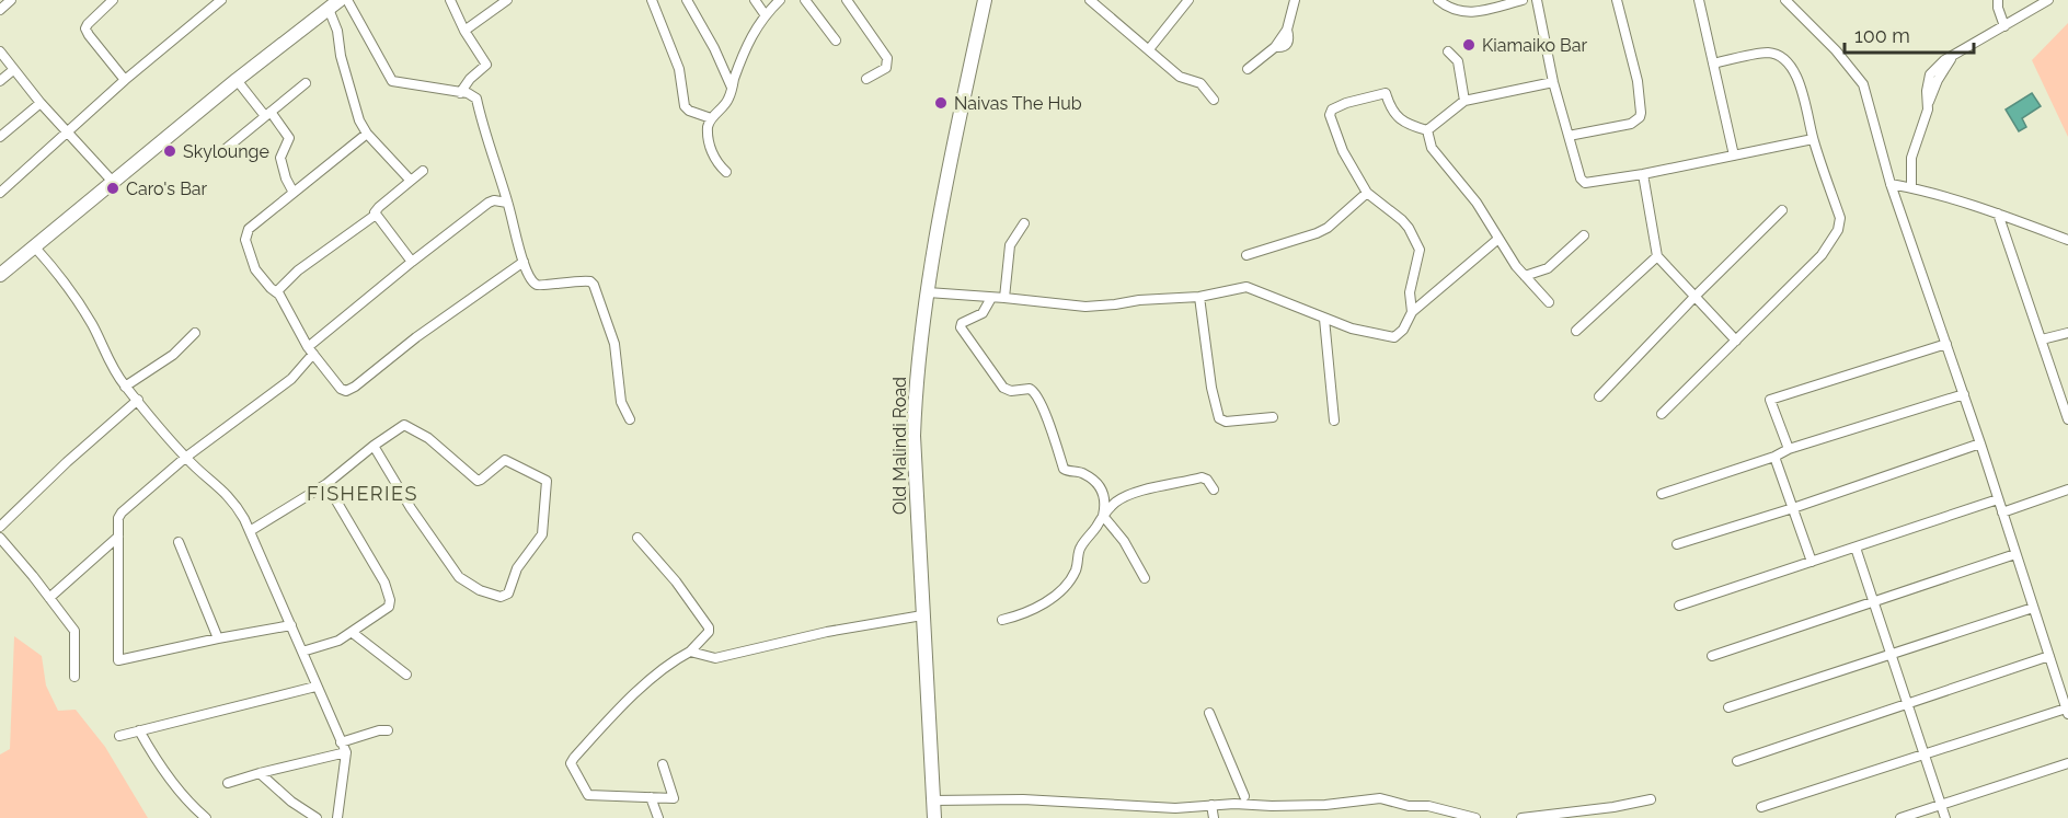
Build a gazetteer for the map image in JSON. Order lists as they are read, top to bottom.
{
  "streets": {
    "main road": ["Old Malindi Road"]
  },
  "districts": ["FISHERIES"],
  "places": [
    "Kiamaiko Bar",
    "Naivas The Hub",
    "Skylounge",
    "Caro's Bar"
  ],
  "scale_bar": "100 m"
}
